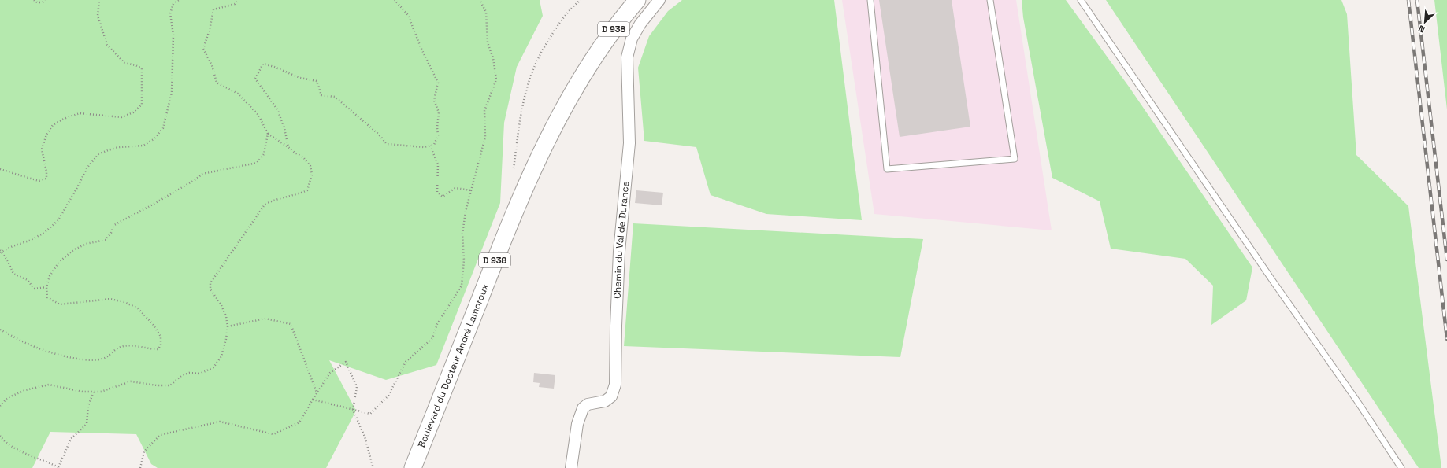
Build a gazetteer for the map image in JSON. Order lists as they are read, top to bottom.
{
  "streets": {
    "main road": ["D 938", "Boulevard du Docteur André Lamoroux"],
    "street": ["Chemin du Val de Durance"]
  },
  "north": "bottom left"
}
